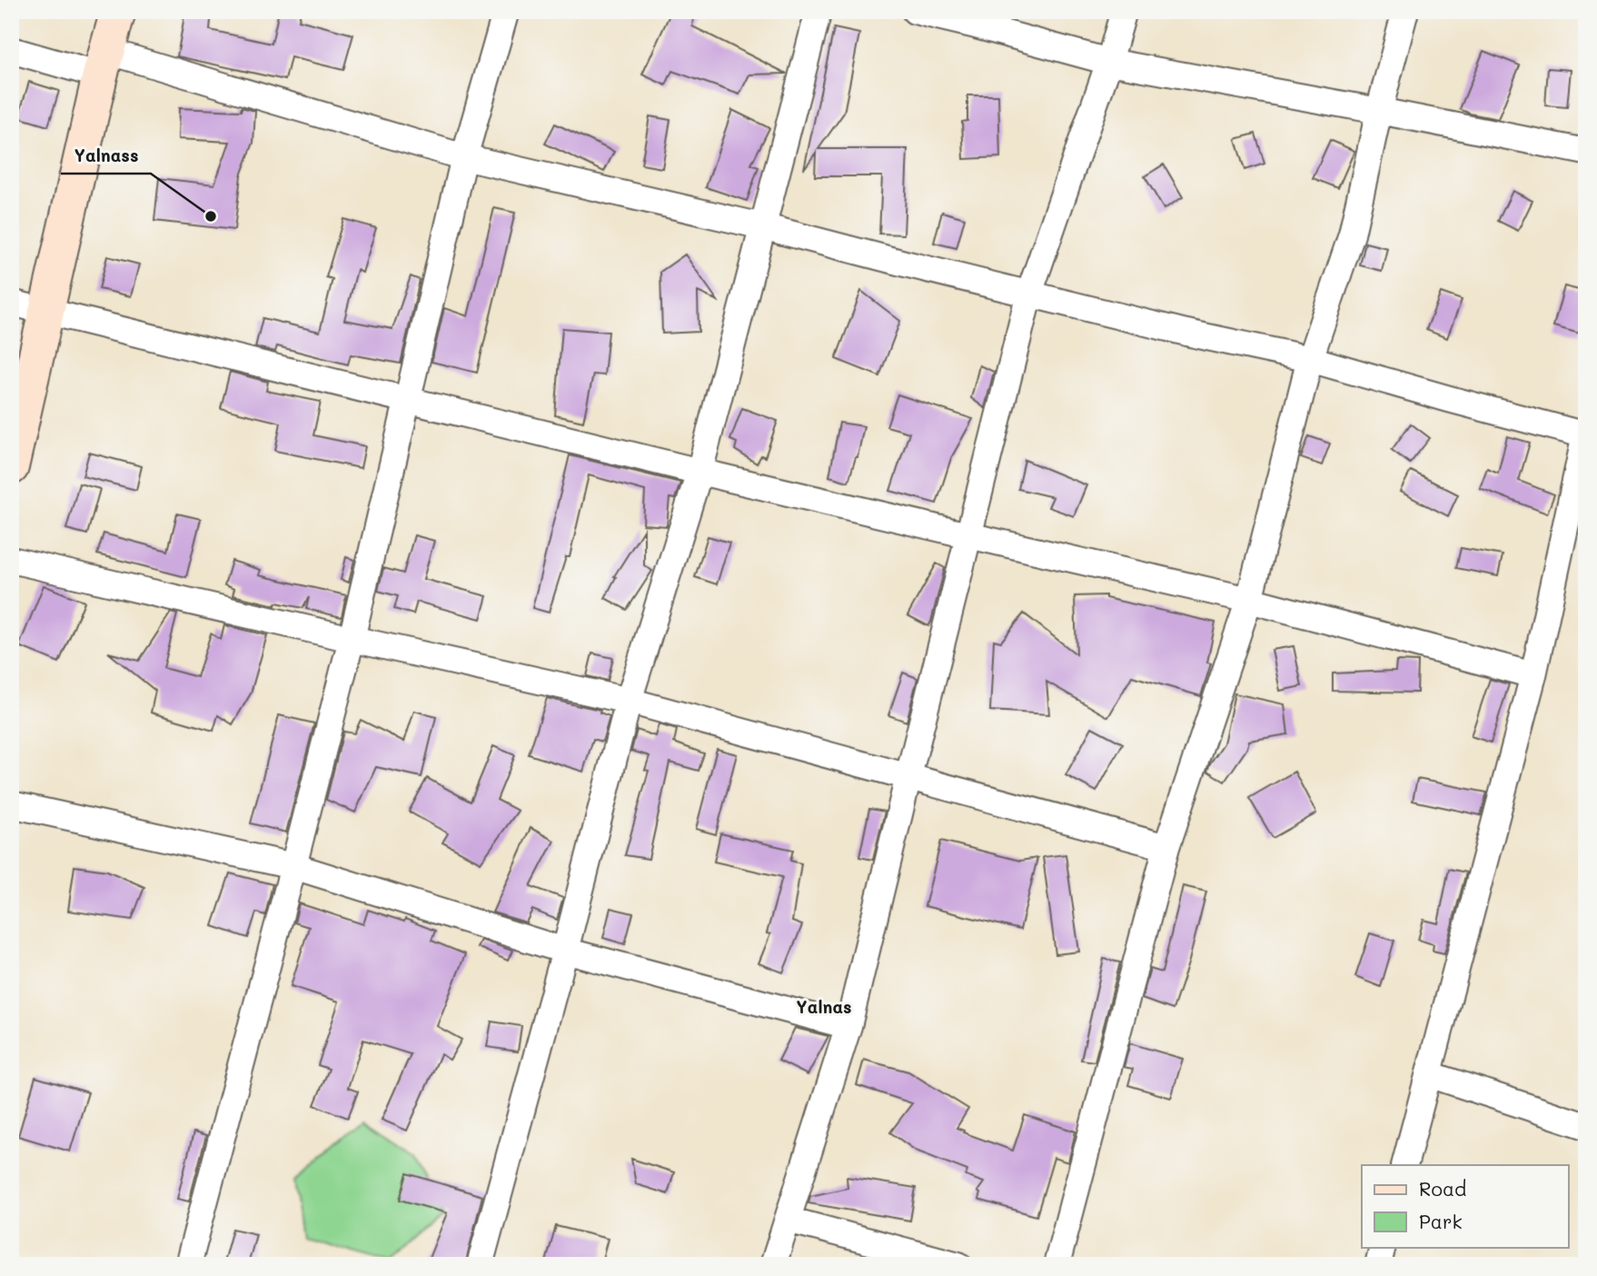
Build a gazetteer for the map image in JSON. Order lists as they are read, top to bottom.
{
  "districts": ["Yalnas"],
  "places": ["Yalnass"],
  "legend": ["Road", "Park"]
}
